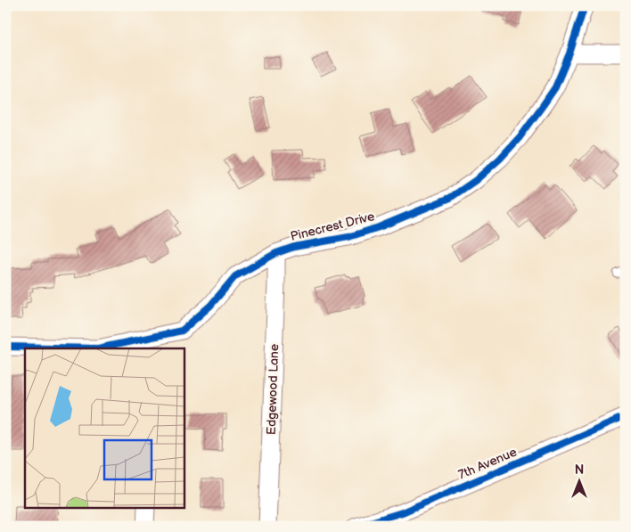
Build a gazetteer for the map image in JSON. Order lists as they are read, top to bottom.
{
  "streets": {
    "street": ["Pinecrest Drive", "Edgewood Lane", "7th Avenue"]
  },
  "crossings": [
    ["Pinecrest Drive", "Edgewood Lane"]
  ],
  "north": "top"
}
